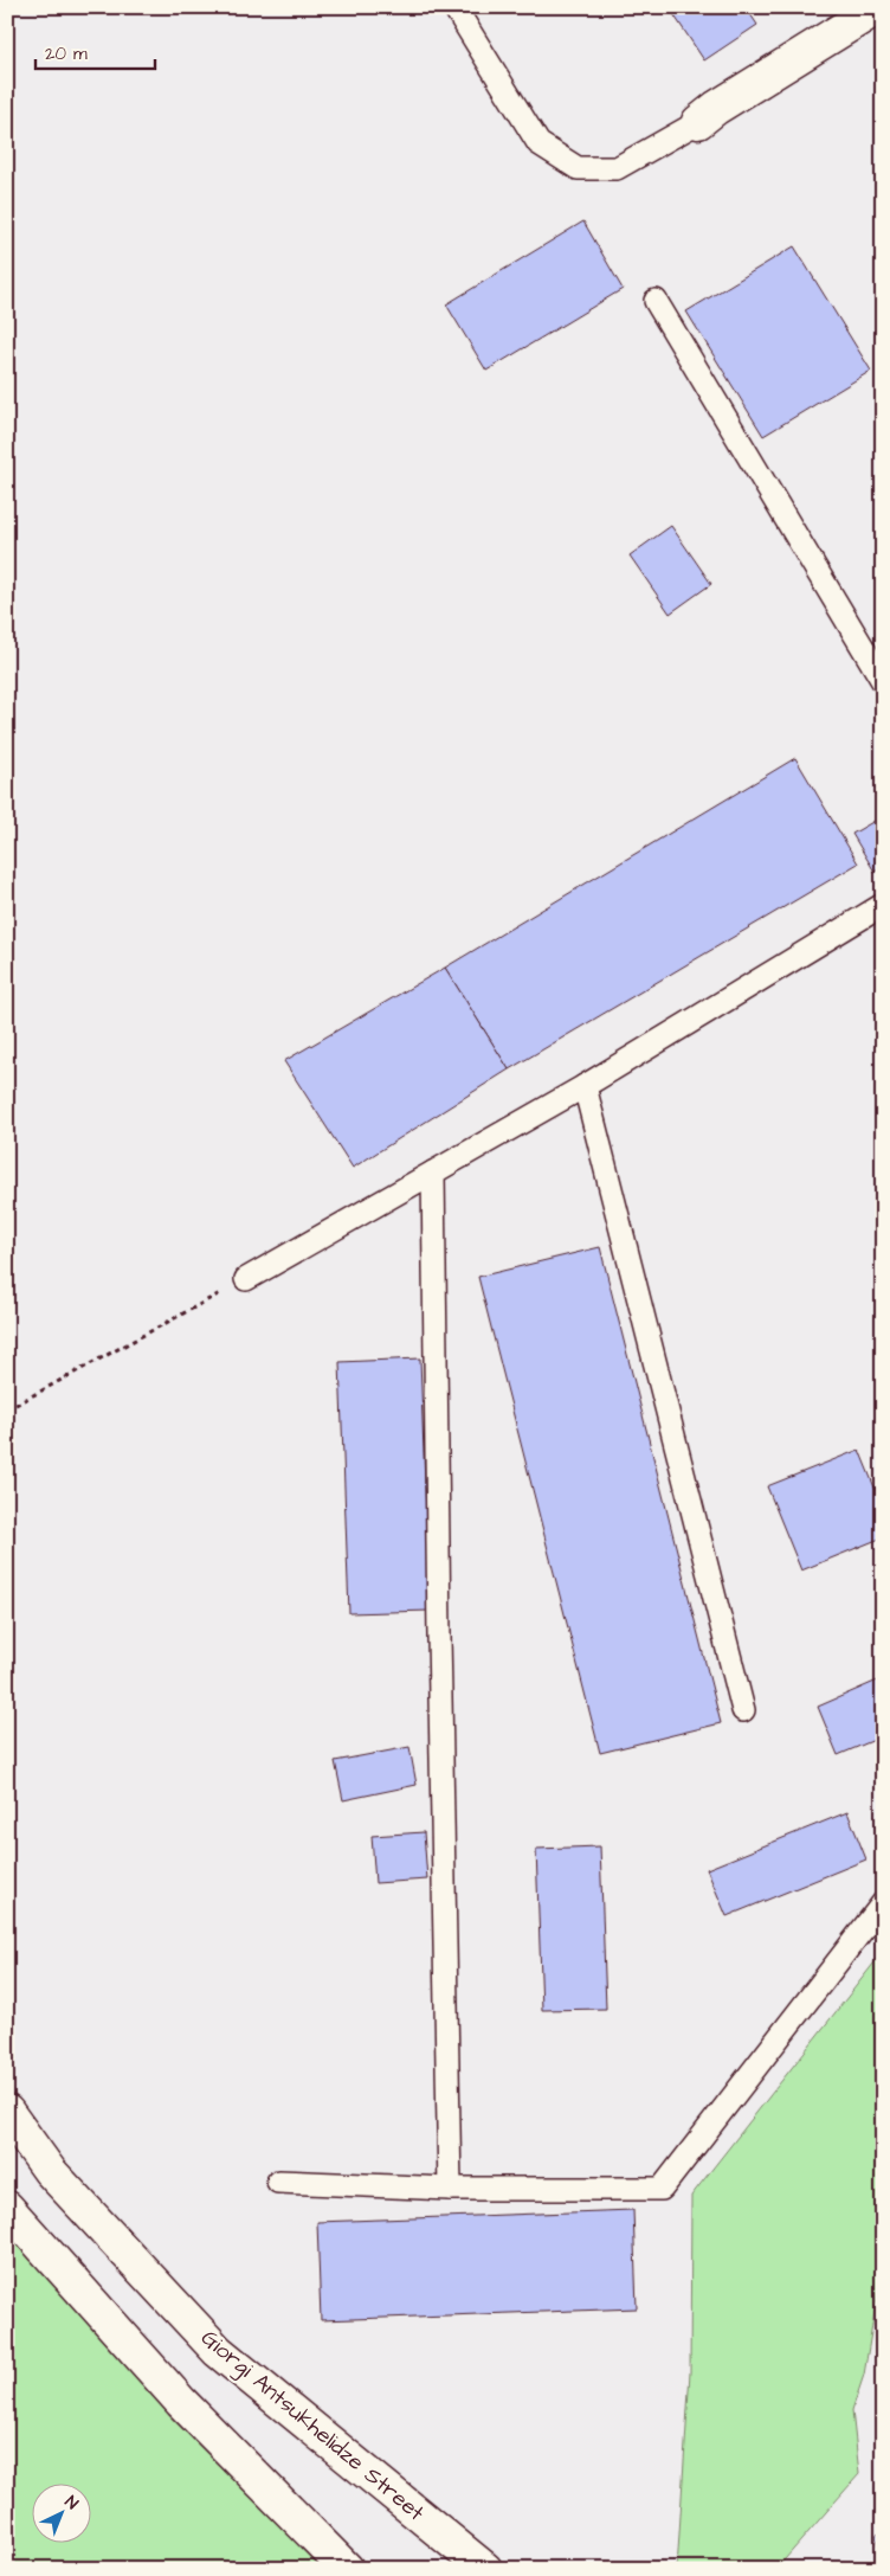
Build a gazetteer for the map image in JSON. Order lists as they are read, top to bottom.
{
  "streets": {
    "main road": ["Giorgi Antsukhelidze Street"]
  },
  "scale_bar": "20 m",
  "north": "top right"
}
